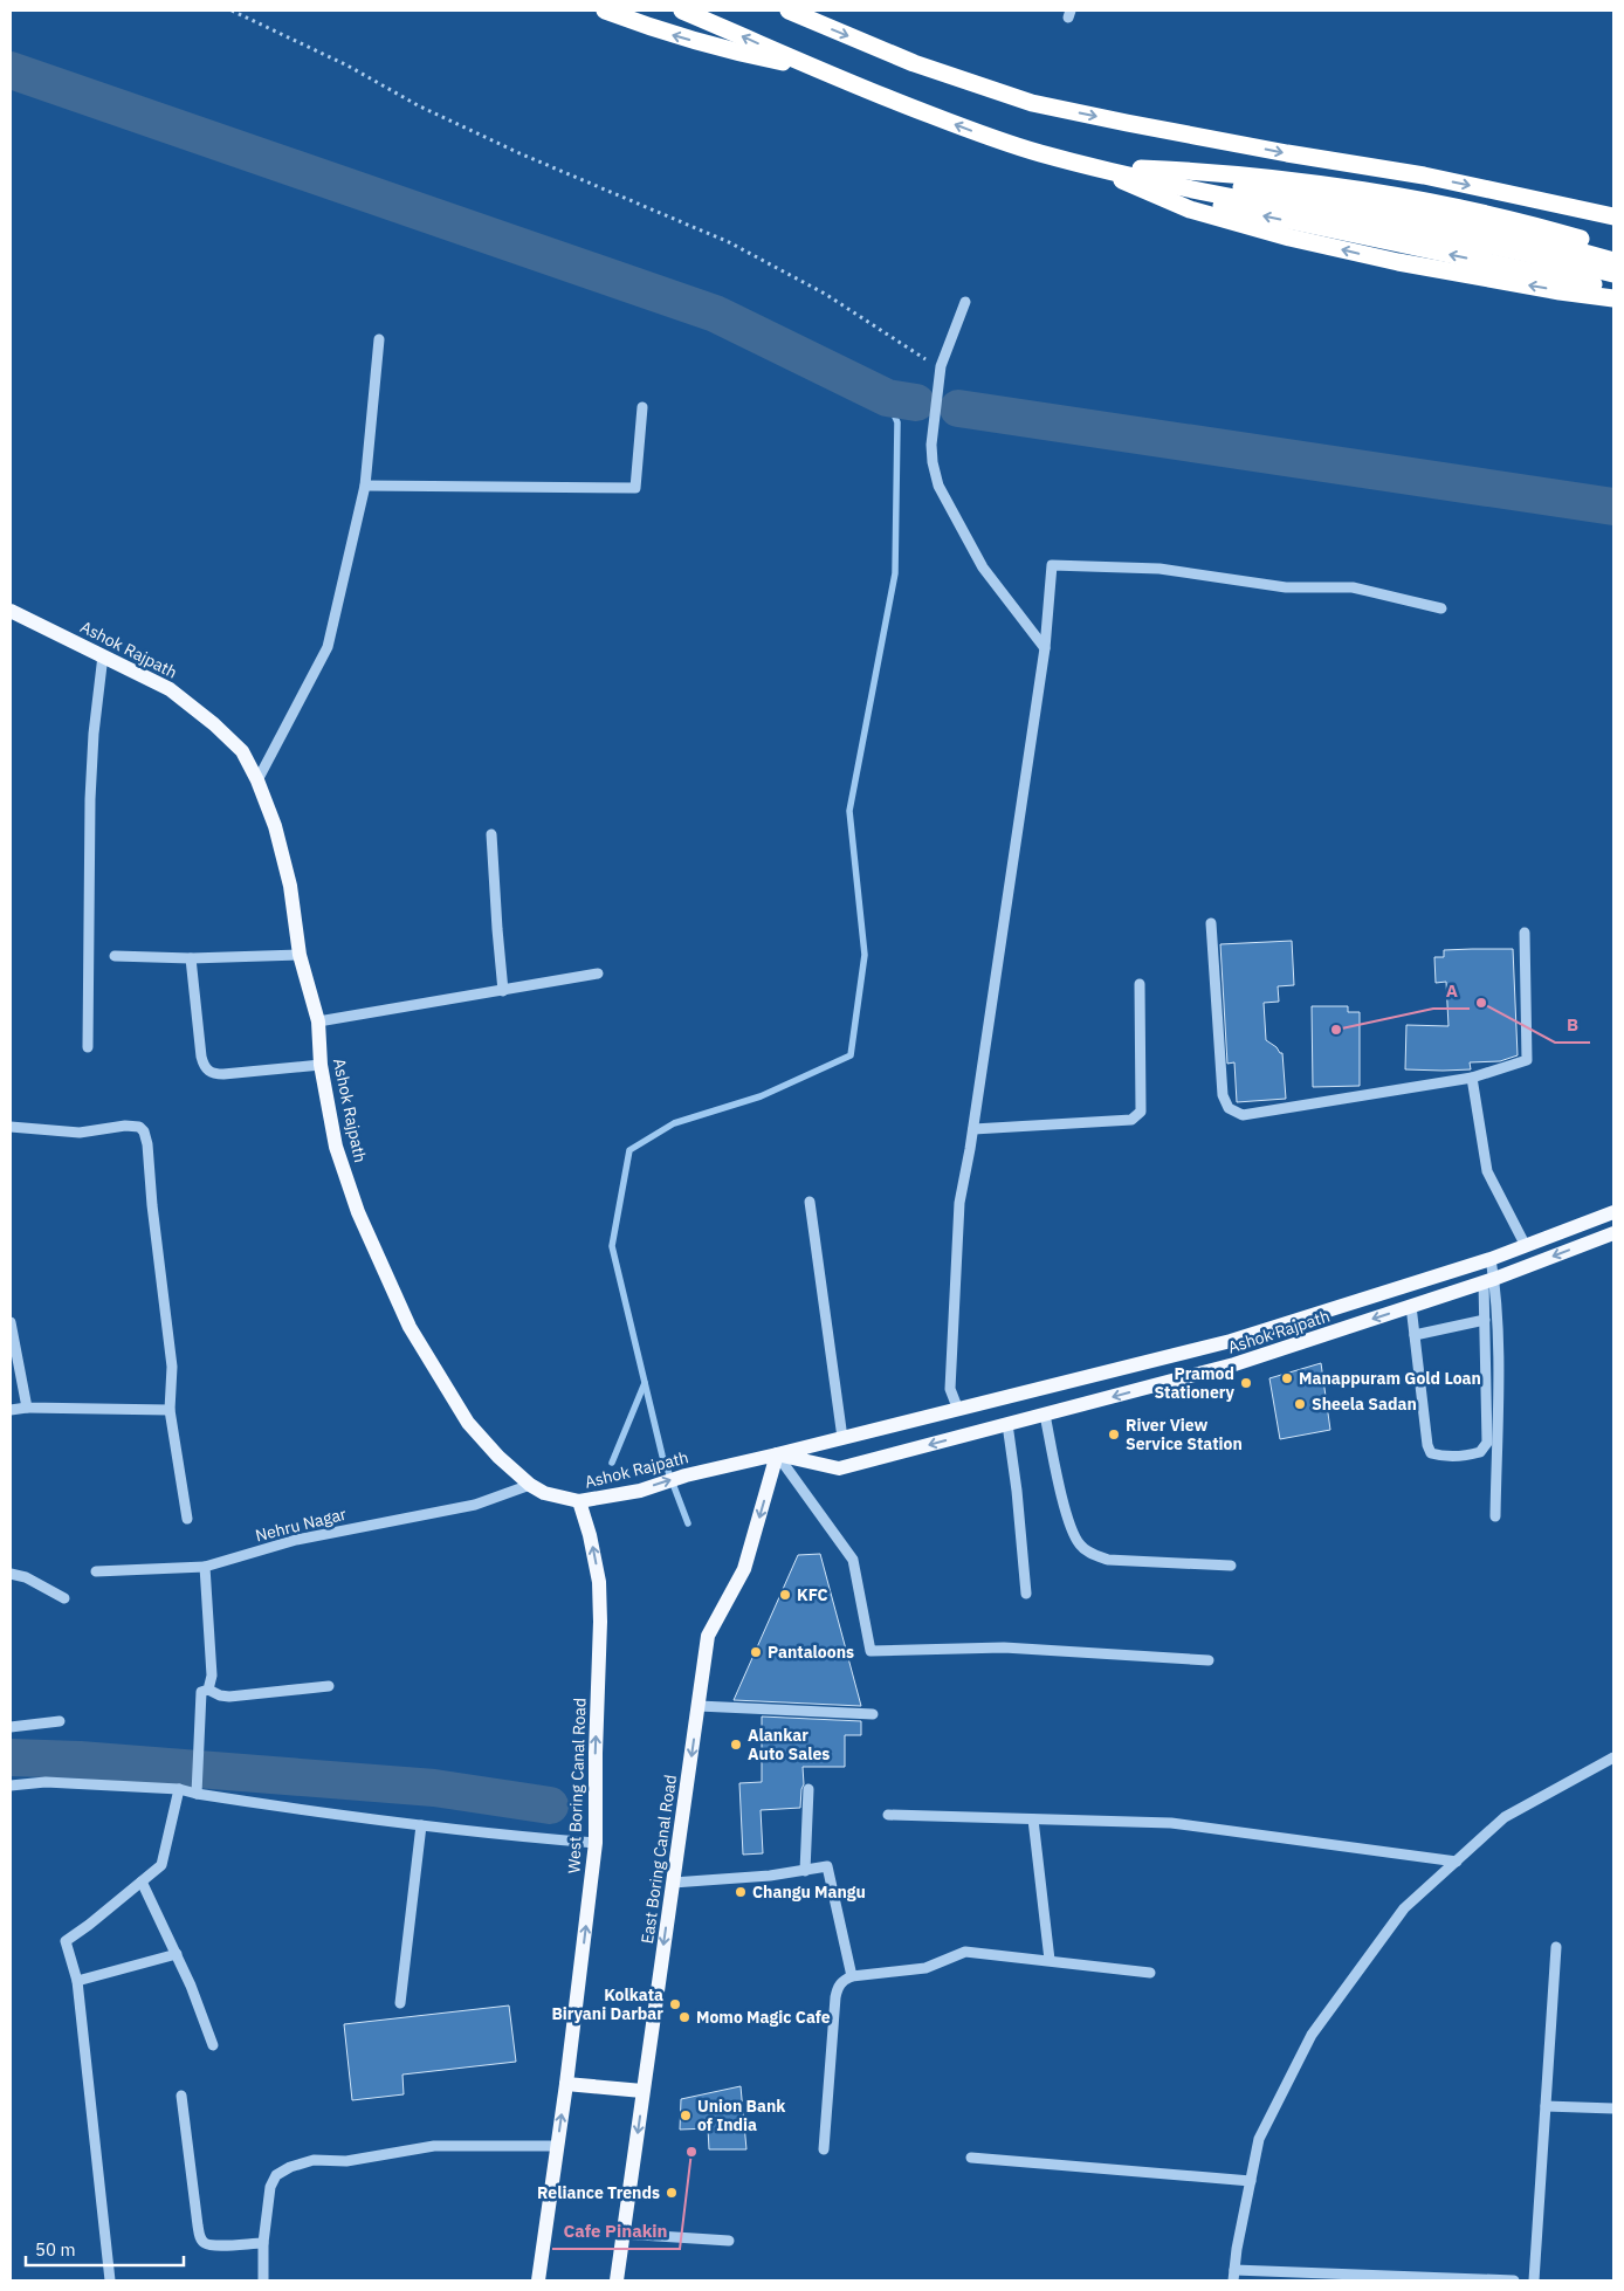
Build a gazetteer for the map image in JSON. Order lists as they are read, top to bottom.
{
  "streets": {
    "main road": ["Ashok Rajpath", "West Boring Canal Road", "East Boring Canal Road"],
    "street": ["Nehru Nagar"]
  },
  "crossings": [
    ["Ashok Rajpath", "Nehru Nagar"],
    ["Ashok Rajpath", "West Boring Canal Road"],
    ["Ashok Rajpath", "East Boring Canal Road"]
  ],
  "one_way": ["West Boring Canal Road", "East Boring Canal Road"],
  "places": [
    "B",
    "A",
    "Manappuram Gold Loan",
    "Pramod Stationery",
    "Sheela Sadan",
    "River View Service Station",
    "KFC",
    "Pantaloons",
    "Alankar Auto Sales",
    "Changu Mangu",
    "Kolkata Biryani Darbar",
    "Momo Magic Cafe",
    "Union Bank of India",
    "Cafe Pinakin",
    "Reliance Trends"
  ],
  "scale_bar": "50 m"
}
